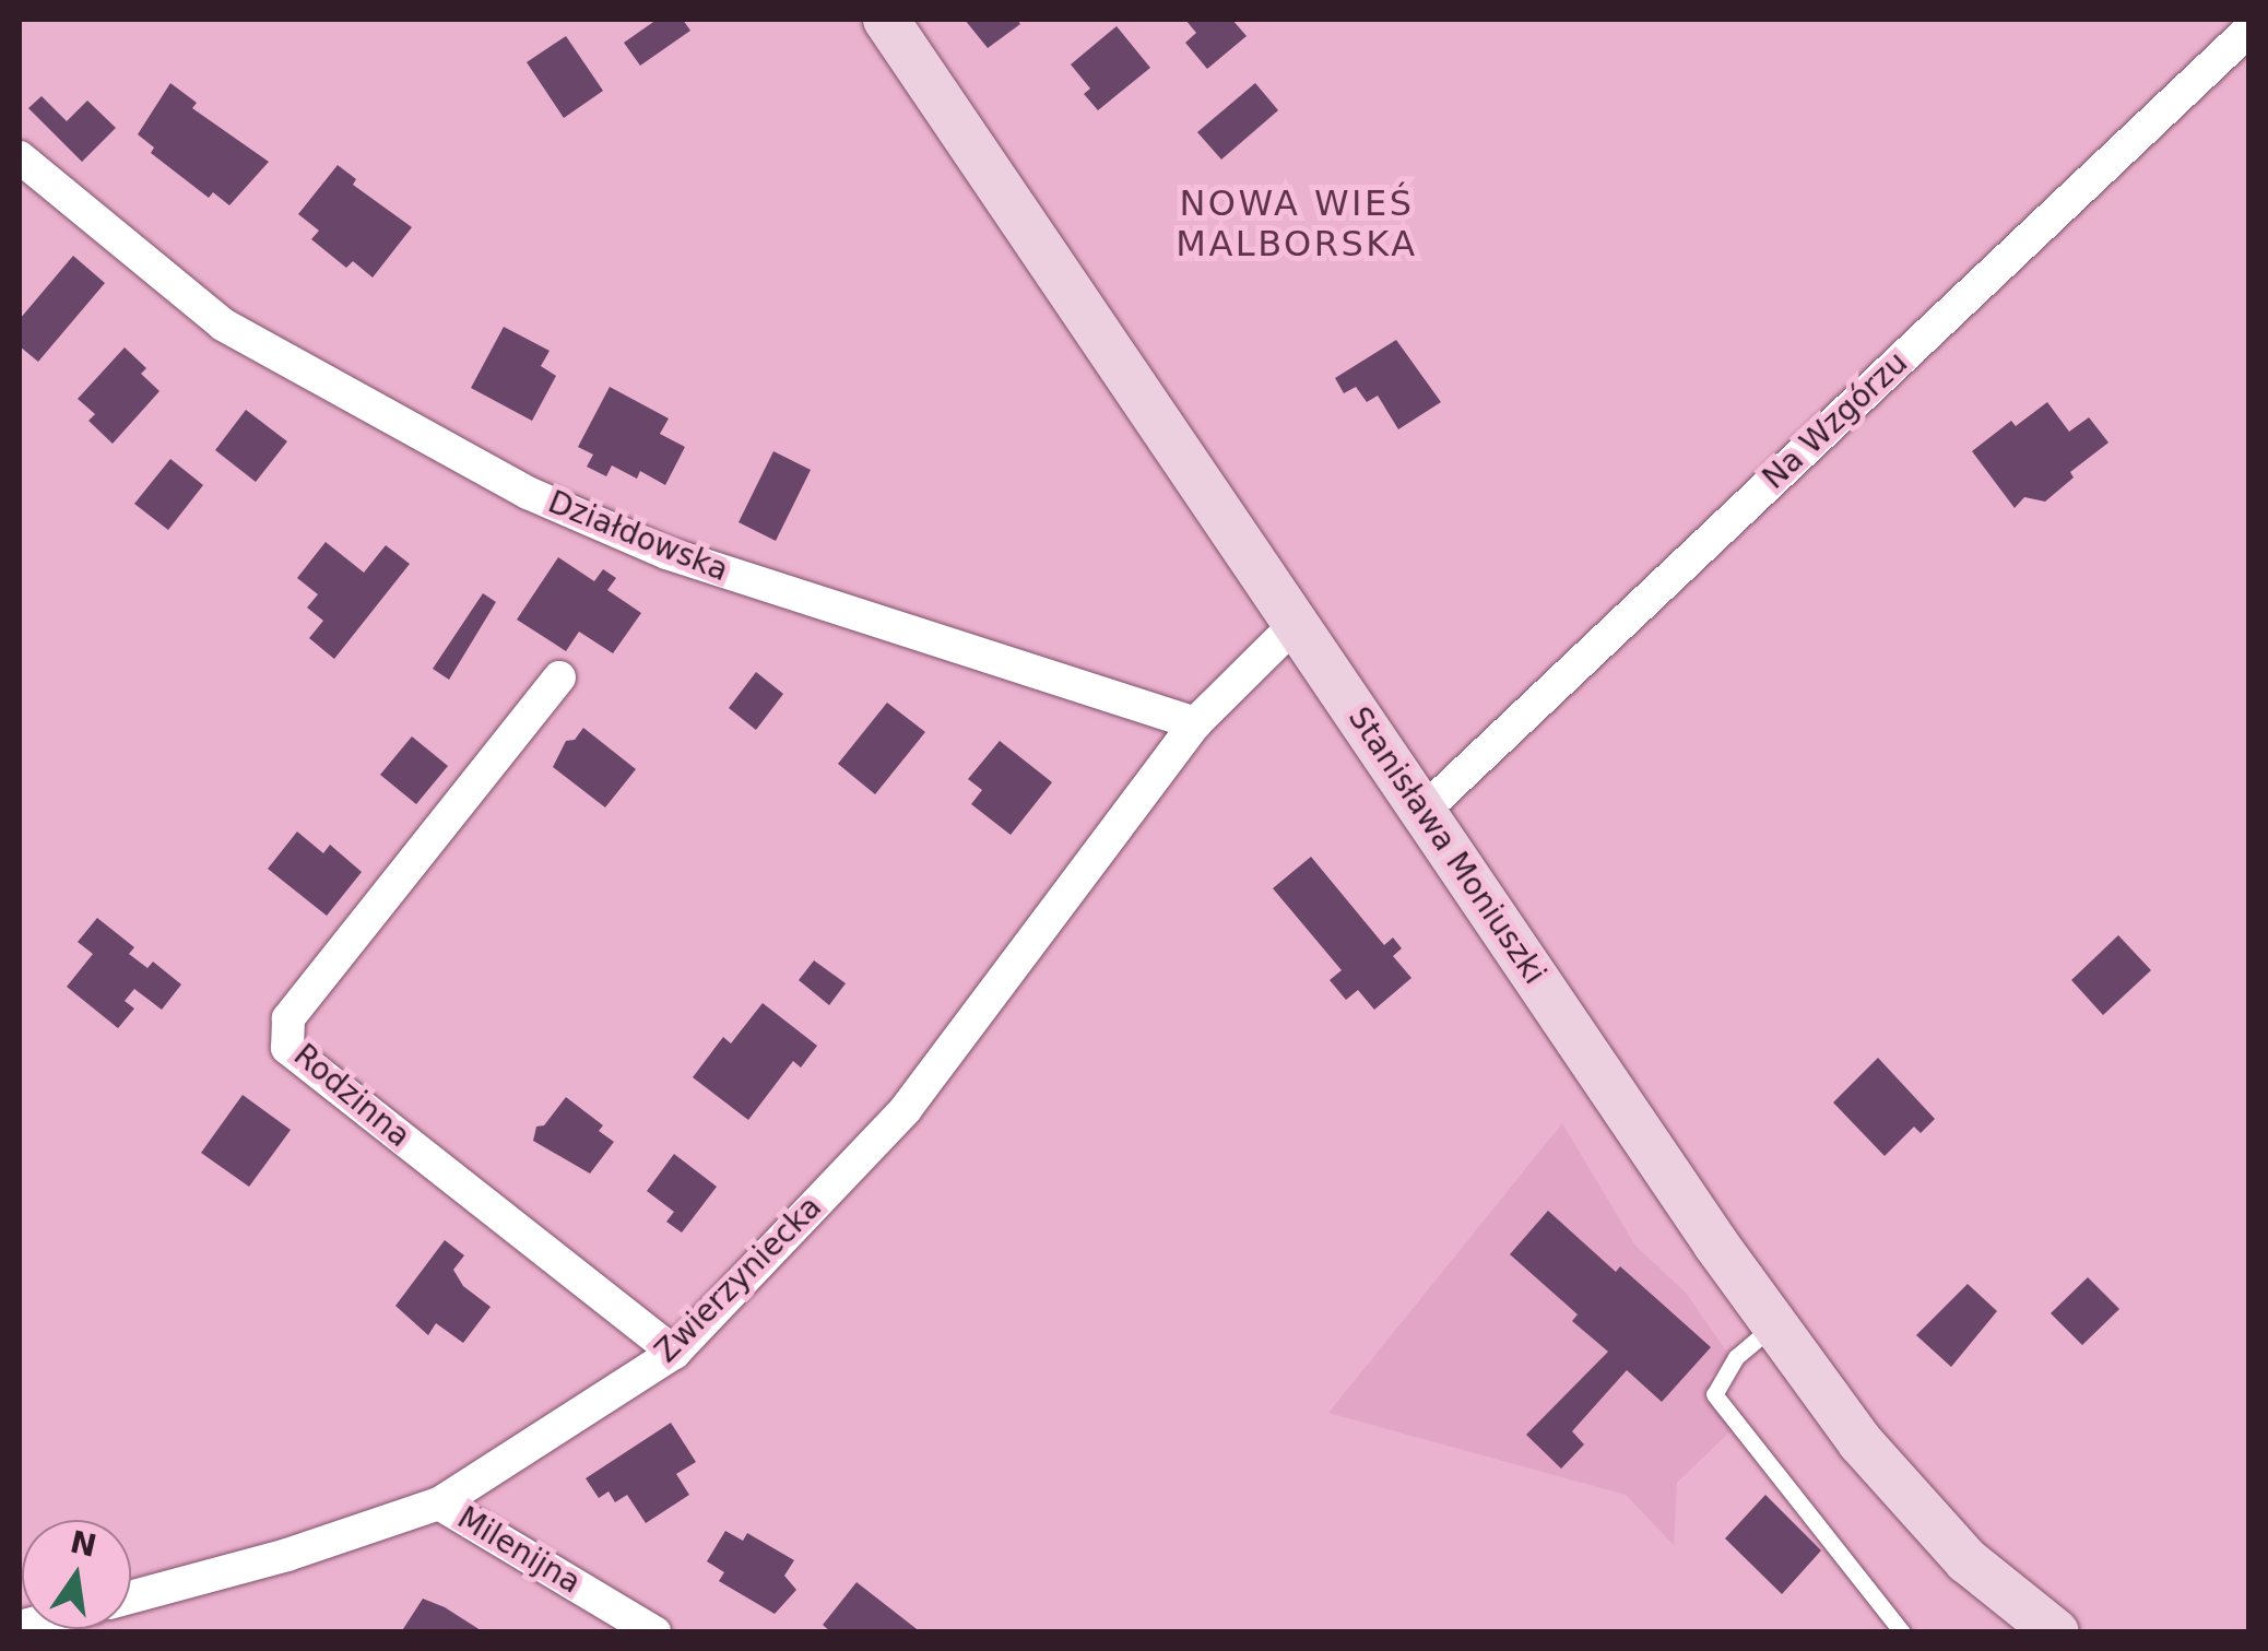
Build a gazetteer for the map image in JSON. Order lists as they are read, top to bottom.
{
  "streets": {
    "main road": ["Stanisława Moniuszki"],
    "street": [
      "Na Wzgórzu",
      "Działdowska",
      "Rodzinna",
      "Zwierzyniecka",
      "Milenijna"
    ]
  },
  "crossings": [
    ["Na Wzgórzu", "Stanisława Moniuszki"],
    ["Działdowska", "Zwierzyniecka"],
    ["Rodzinna", "Zwierzyniecka"],
    ["Zwierzyniecka", "Milenijna"]
  ],
  "districts": ["NOWA WIEŚ MALBORSKA"],
  "north": "top"
}
